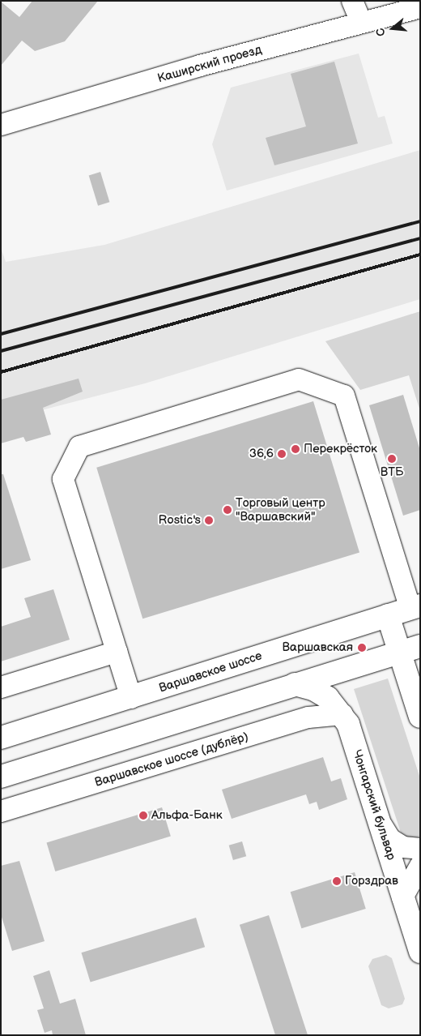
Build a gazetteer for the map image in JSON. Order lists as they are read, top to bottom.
{
  "streets": {
    "main road": ["Варшавское шоссе", "Чонгарский бульвар"],
    "street": ["Каширский проезд", "Варшавское шоссе (дублёр)"]
  },
  "crossings": [
    ["Варшавское шоссе (дублёр)", "Чонгарский бульвар"]
  ],
  "places": [
    "Перекрёсток",
    "36,6",
    "ВТБ",
    "Торговый центр \"Варшавский\"",
    "Rostic's",
    "Варшавская",
    "Альфа-Банк",
    "Горздрав"
  ],
  "north": "left"
}
